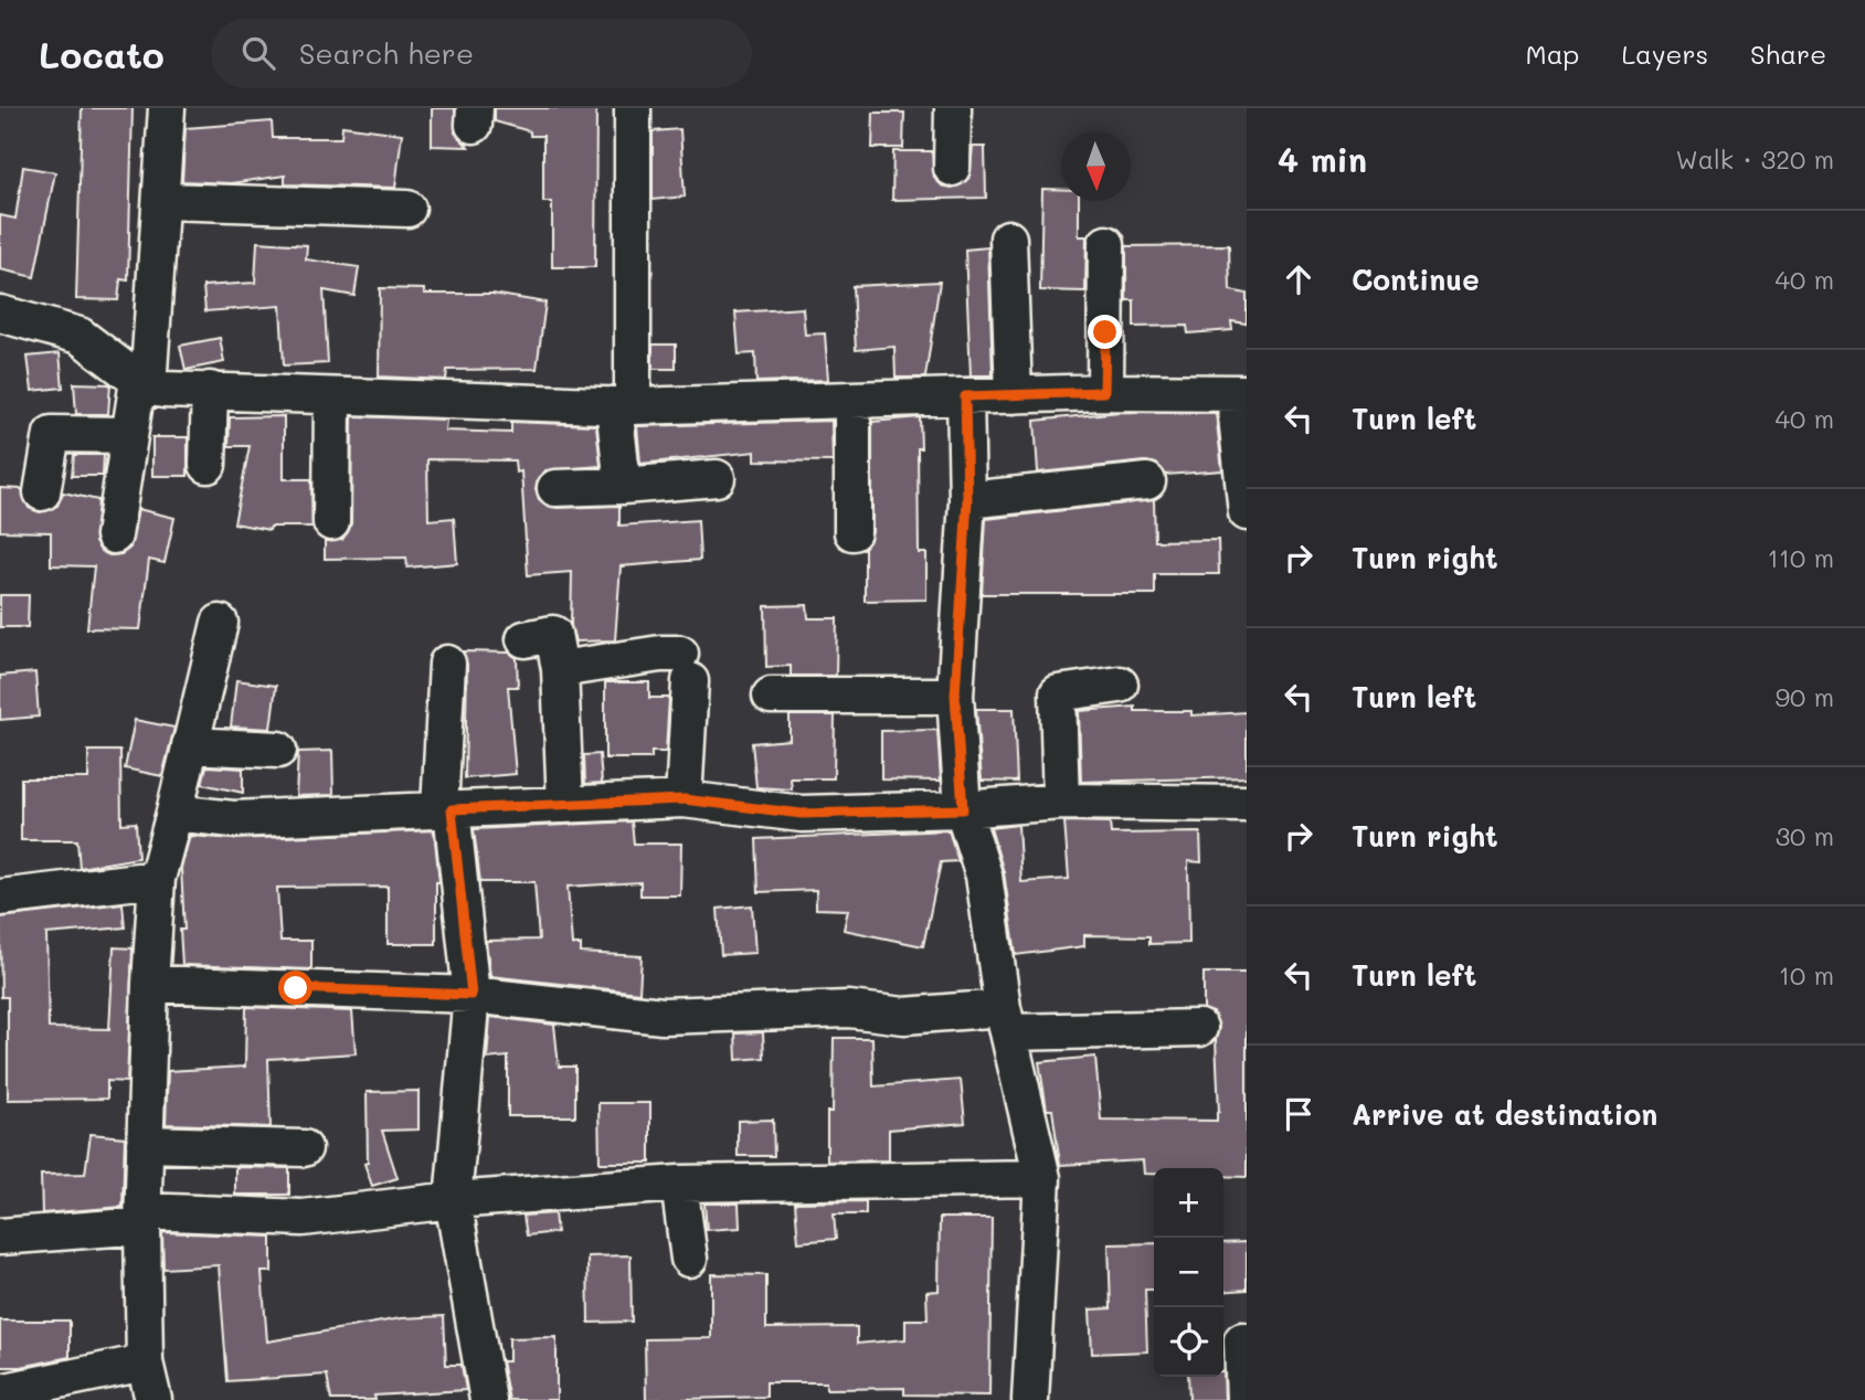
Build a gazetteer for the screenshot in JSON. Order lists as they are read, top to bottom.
{
  "north": "bottom",
  "page": {
    "header": "Locato",
    "search": "Search here",
    "nav": ["Map", "Layers", "Share"],
    "heading": ["4 min", "Walk · 320 m"],
    "list": [
      ["Continue", "40 m"],
      ["Turn left", "40 m"],
      ["Turn right", "110 m"],
      ["Turn left", "90 m"],
      ["Turn right", "30 m"],
      ["Turn left", "10 m"],
      "Arrive at destination"
    ],
    "map_buttons": ["+", "−"]
  }
}
